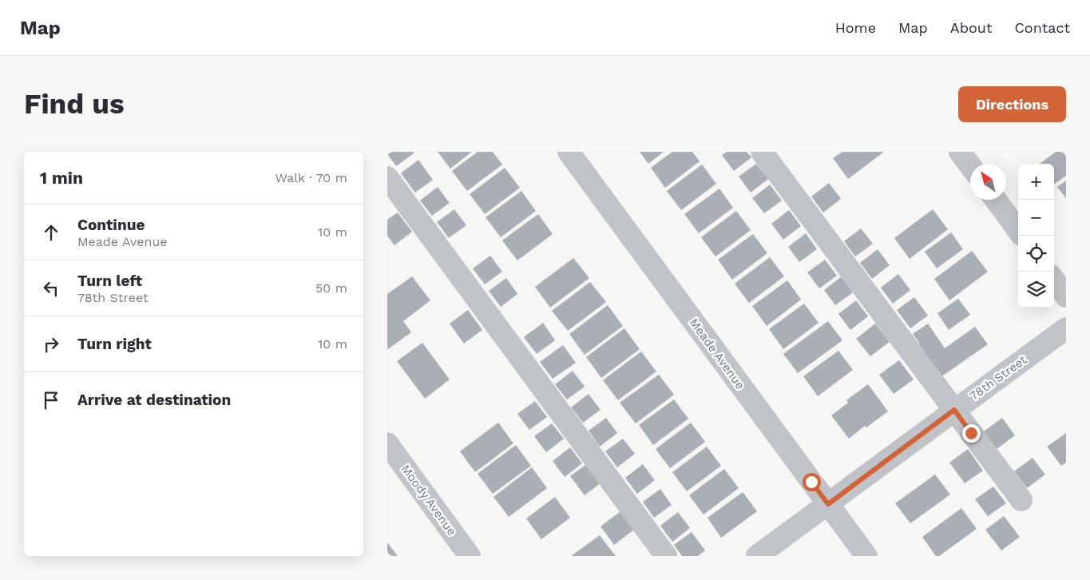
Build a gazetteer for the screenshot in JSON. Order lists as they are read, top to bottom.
{
  "streets": {
    "street": ["Meade Avenue", "78th Street", "Moody Avenue"]
  },
  "crossings": [
    ["Meade Avenue", "78th Street"]
  ],
  "north": "top left",
  "page": {
    "header": "Map",
    "nav": [
      "Home",
      "Map",
      "About",
      "Contact"
    ],
    "buttons": "Directions",
    "title": "Find us",
    "heading": ["1 min", "Walk · 70 m"],
    "map_buttons": ["+", "−"],
    "list": [
      ["Continue", "Meade Avenue", "10 m"],
      ["Turn left", "78th Street", "50 m"],
      ["Turn right", "10 m"],
      "Arrive at destination"
    ]
  }
}
